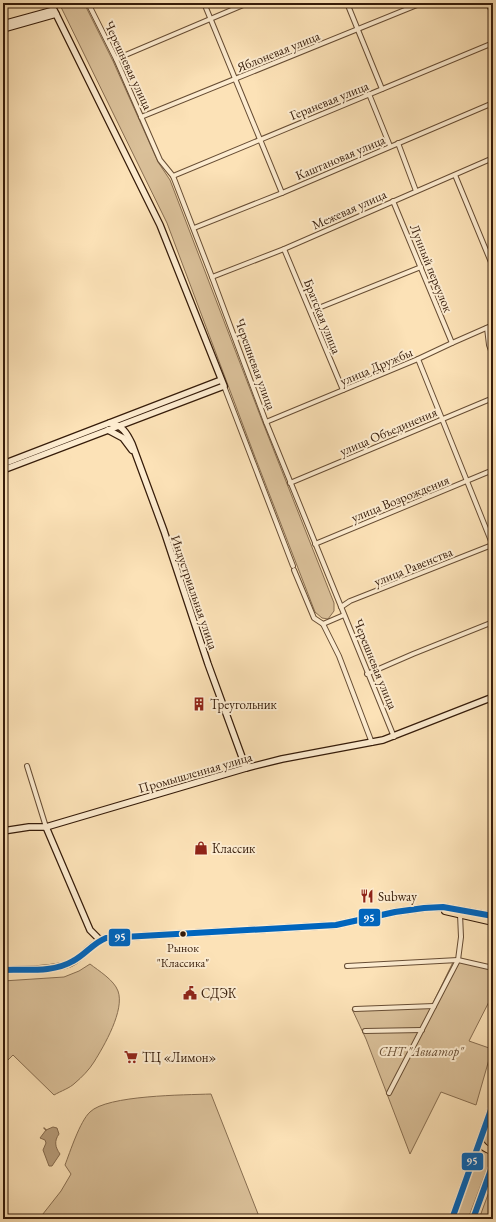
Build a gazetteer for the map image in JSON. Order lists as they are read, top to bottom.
{
  "streets": {
    "street": [
      "Яблоневая улица",
      "Черешневая улица",
      "Гераневая улица",
      "Каштановая улица",
      "Межевая улица",
      "Лунный переулок",
      "Братская улица",
      "улица Дружбы",
      "улица Объединения",
      "улица Возрождения",
      "улица Равенства",
      "Индустриальная улица",
      "Промышленная улица"
    ]
  },
  "crossings": [
    ["Яблоневая улица", "Черешневая улица"],
    ["Черешневая улица", "Гераневая улица"],
    ["Черешневая улица", "Каштановая улица"],
    ["Черешневая улица", "Межевая улица"],
    ["Черешневая улица", "улица Дружбы"],
    ["Черешневая улица", "улица Объединения"],
    ["Черешневая улица", "улица Возрождения"],
    ["Черешневая улица", "улица Равенства"],
    ["Черешневая улица", "Промышленная улица"],
    ["Межевая улица", "Лунный переулок"],
    ["Межевая улица", "Братская улица"],
    ["Лунный переулок", "улица Дружбы"],
    ["Братская улица", "улица Дружбы"],
    ["Индустриальная улица", "Промышленная улица"]
  ],
  "parks": ["СНТ \"Авиатор\""],
  "places": {
    "building": ["Треугольник"],
    "shop": ["Классик"],
    "restaurant": ["Subway"],
    "other": ["Рынок \"Классика\""],
    "public building": ["СДЭК"],
    "supermarket": ["ТЦ «Лимон»"]
  },
  "lines": ["transit line 95"]
}
